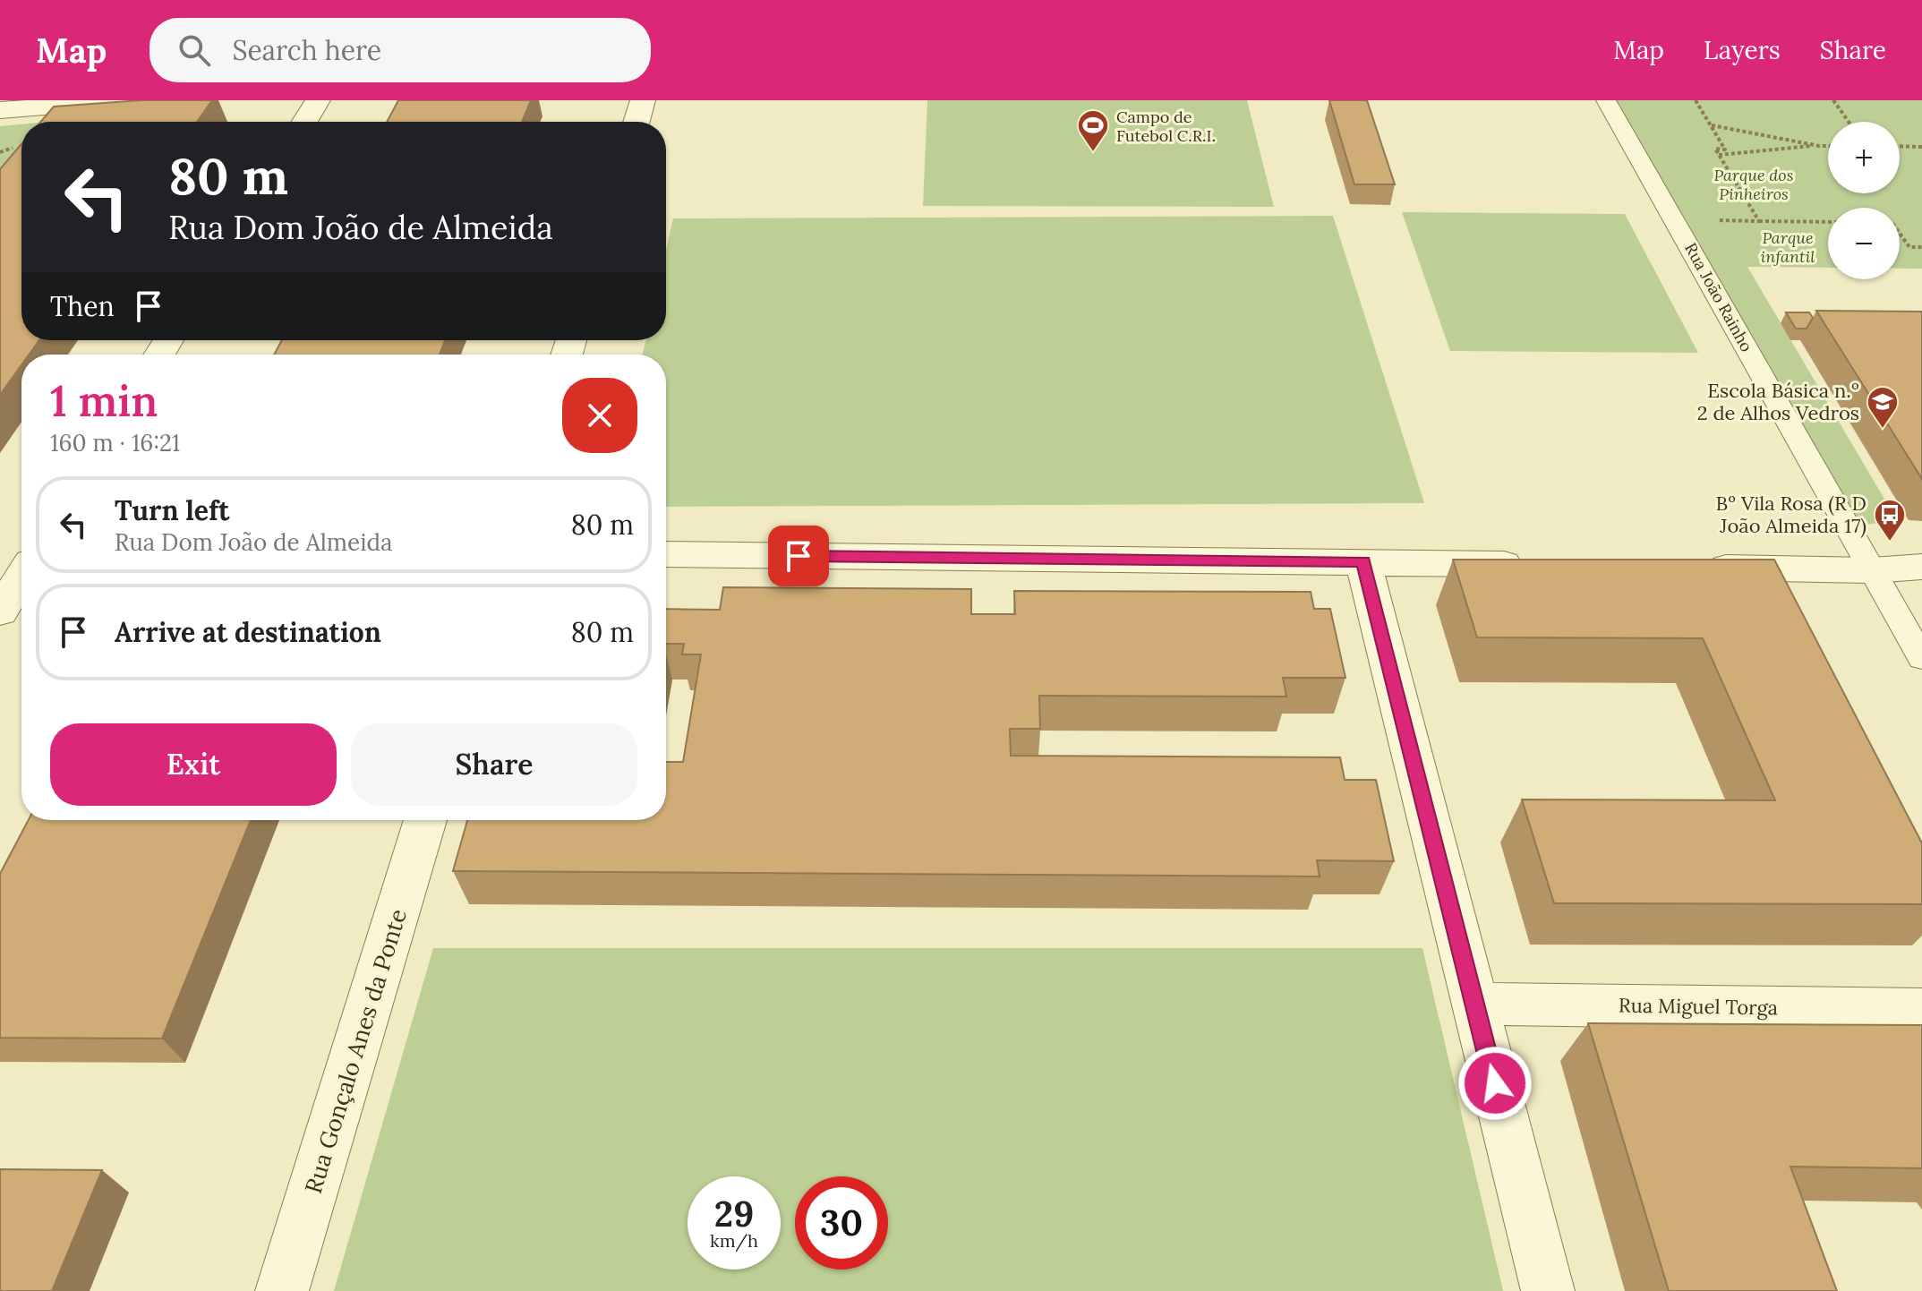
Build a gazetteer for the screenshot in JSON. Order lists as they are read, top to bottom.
{
  "streets": {
    "street": ["Rua João Rainho", "Rua Miguel Torga", "Rua Gonçalo Anes da Ponte"]
  },
  "parks": ["Parque dos Pinheiros", "Parque infantil"],
  "places": {
    "sports": ["Campo de Futebol C.R.I."],
    "school or university": ["Escola Básica n.º 2 de Alhos Vedros"],
    "bus stop": ["Bº Vila Rosa (R D João Almeida 17)"]
  },
  "page": {
    "header": "Map",
    "search": "Search here",
    "nav": ["Map", "Layers", "Share"],
    "map_buttons": ["+", "−"],
    "turn": ["80 m", "Rua Dom João de Almeida"],
    "then": "Then",
    "heading": ["1 min", "160 m · 16:21"],
    "list": [
      {
        "name": "Turn left",
        "note": "Rua Dom João de Almeida",
        "value": "80 m"
      },
      {
        "name": "Arrive at destination",
        "value": "80 m"
      }
    ],
    "buttons": ["Exit", "Share"],
    "speed": "29 km/h",
    "limit": "30"
  }
}
